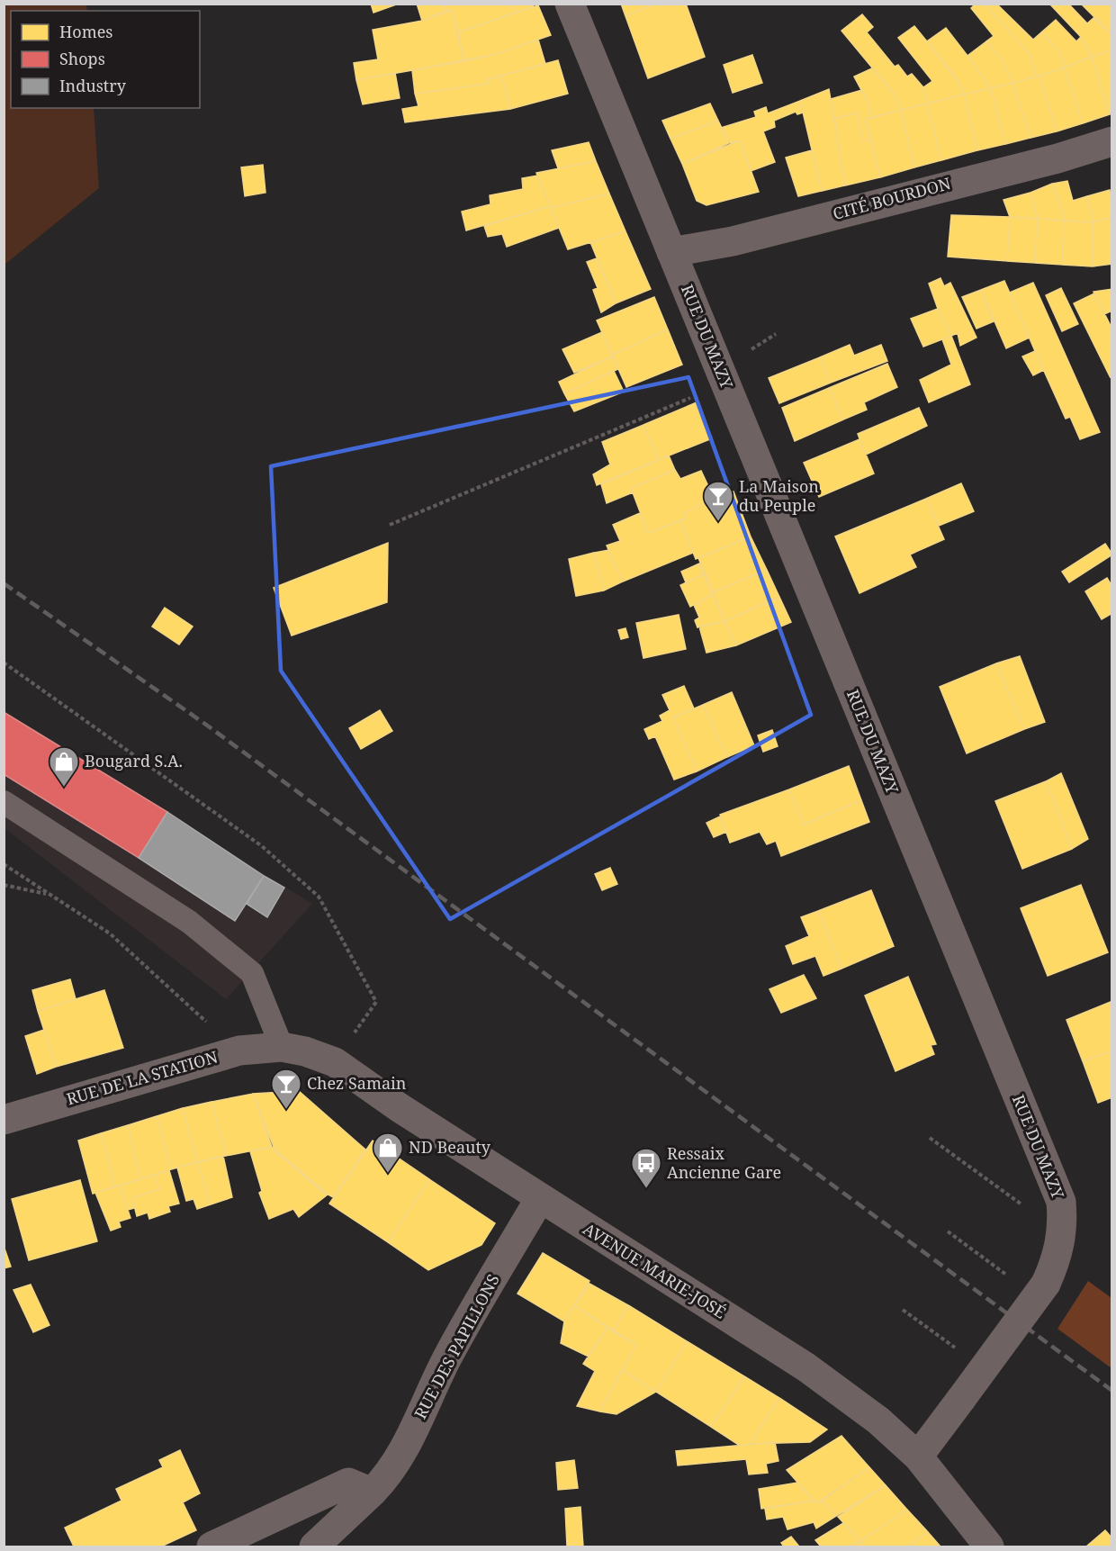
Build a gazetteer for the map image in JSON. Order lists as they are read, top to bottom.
{
  "streets": {
    "street": [
      "CITÉ BOURDON",
      "RUE DU MAZY",
      "RUE DE LA STATION",
      "AVENUE MARIE-JOSÉ",
      "RUE DES PAPILLONS"
    ]
  },
  "crossings": [
    ["CITÉ BOURDON", "RUE DU MAZY"],
    ["RUE DU MAZY", "AVENUE MARIE-JOSÉ"],
    ["RUE DE LA STATION", "AVENUE MARIE-JOSÉ"],
    ["AVENUE MARIE-JOSÉ", "RUE DES PAPILLONS"]
  ],
  "places": {
    "bar": ["La Maison du Peuple", "Chez Samain"],
    "shop": ["Bougard S.A.", "ND Beauty"],
    "bus stop": ["Ressaix Ancienne Gare"]
  },
  "legend": ["Homes", "Shops", "Industry"]
}
